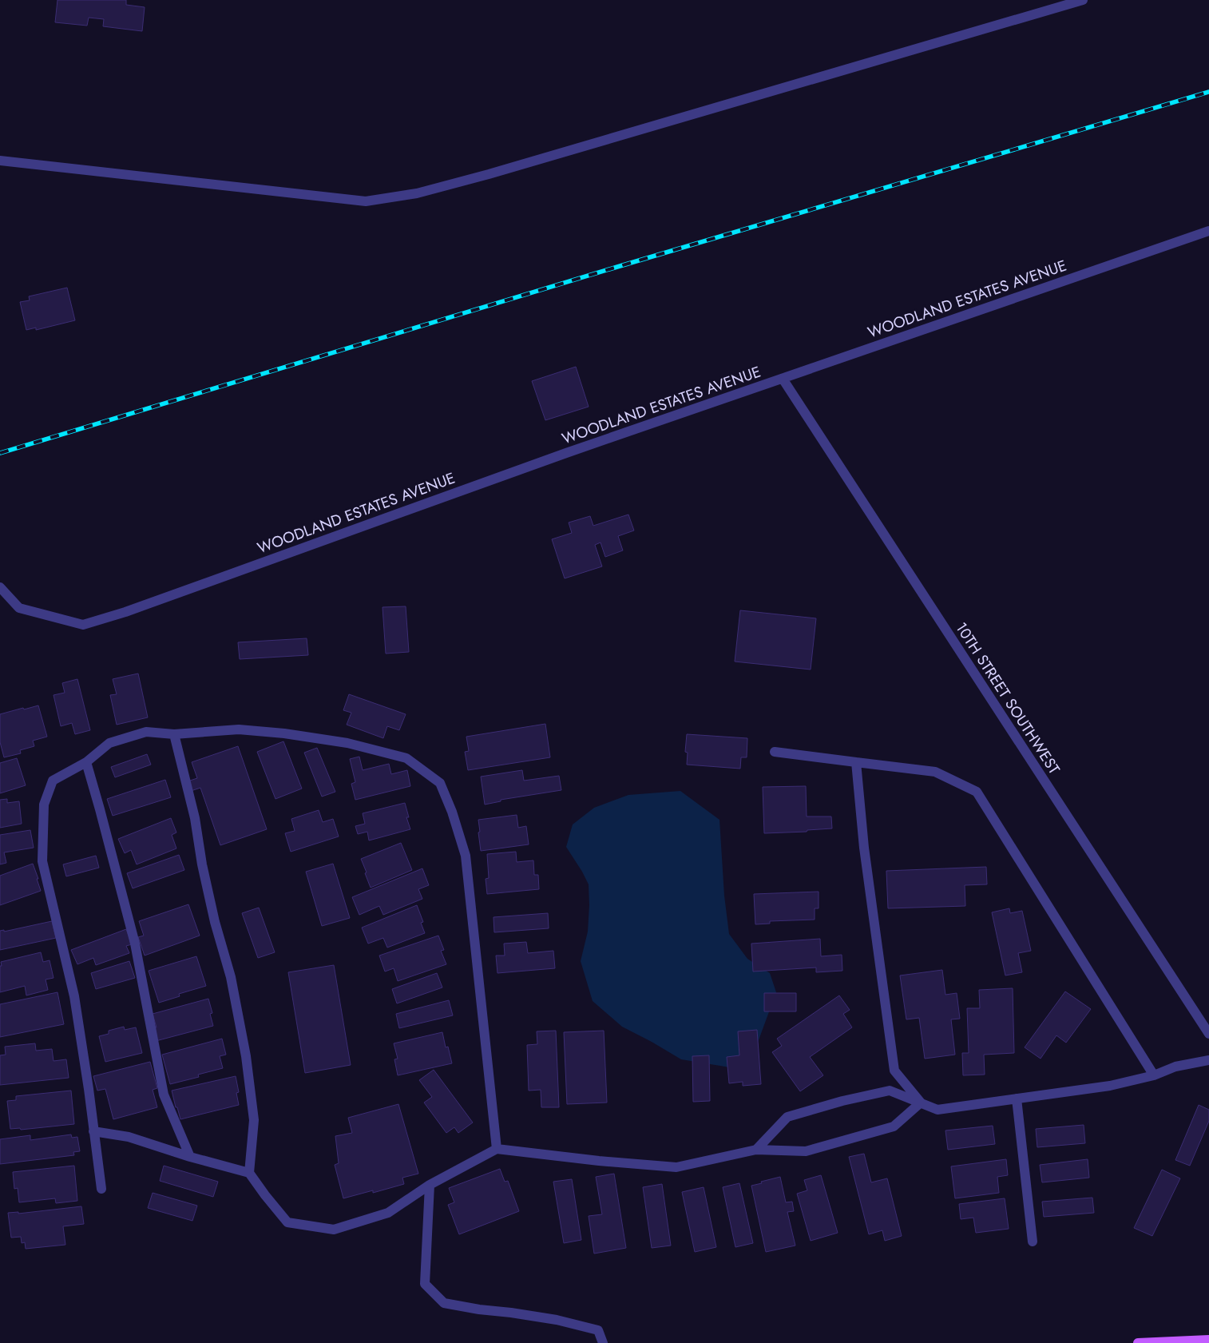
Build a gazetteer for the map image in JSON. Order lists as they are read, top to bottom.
{
  "streets": {
    "street": ["WOODLAND ESTATES AVENUE", "10TH STREET SOUTHWEST"]
  },
  "crossings": [
    ["WOODLAND ESTATES AVENUE", "10TH STREET SOUTHWEST"]
  ]
}
